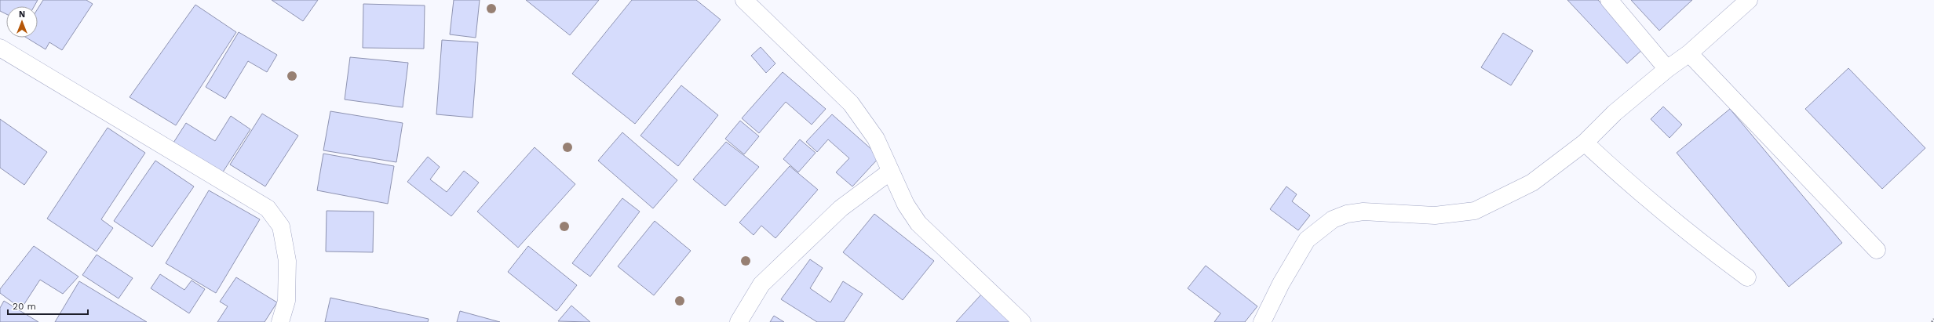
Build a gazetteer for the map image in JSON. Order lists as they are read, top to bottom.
{
  "scale_bar": "20 m",
  "north": "top"
}
